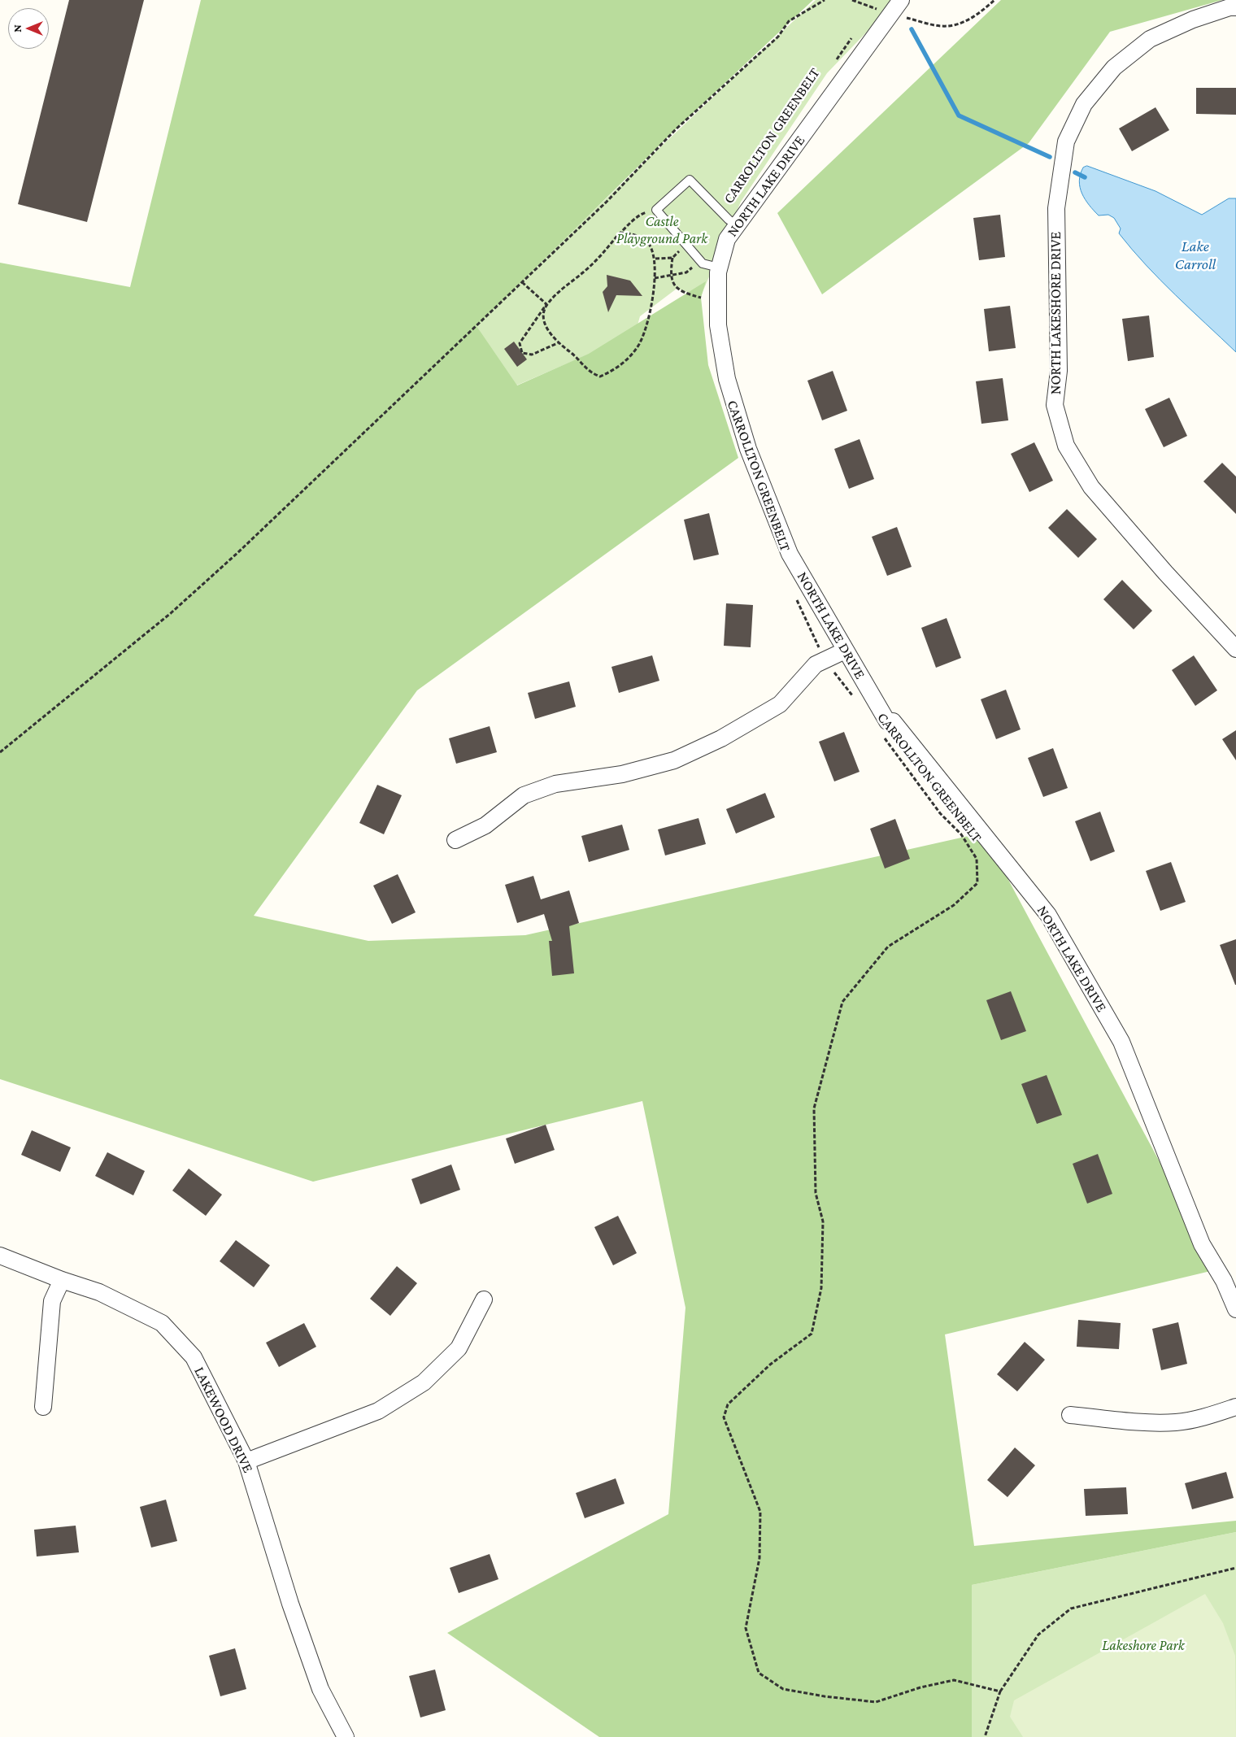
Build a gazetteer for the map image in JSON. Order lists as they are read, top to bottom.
{
  "streets": {
    "street": ["NORTH LAKE DRIVE", "NORTH LAKESHORE DRIVE", "LAKEWOOD DRIVE"],
    "path": ["CARROLLTON GREENBELT"]
  },
  "water": ["Lake Carroll"],
  "parks": ["Castle Playground Park", "Lakeshore Park"],
  "north": "left"
}
